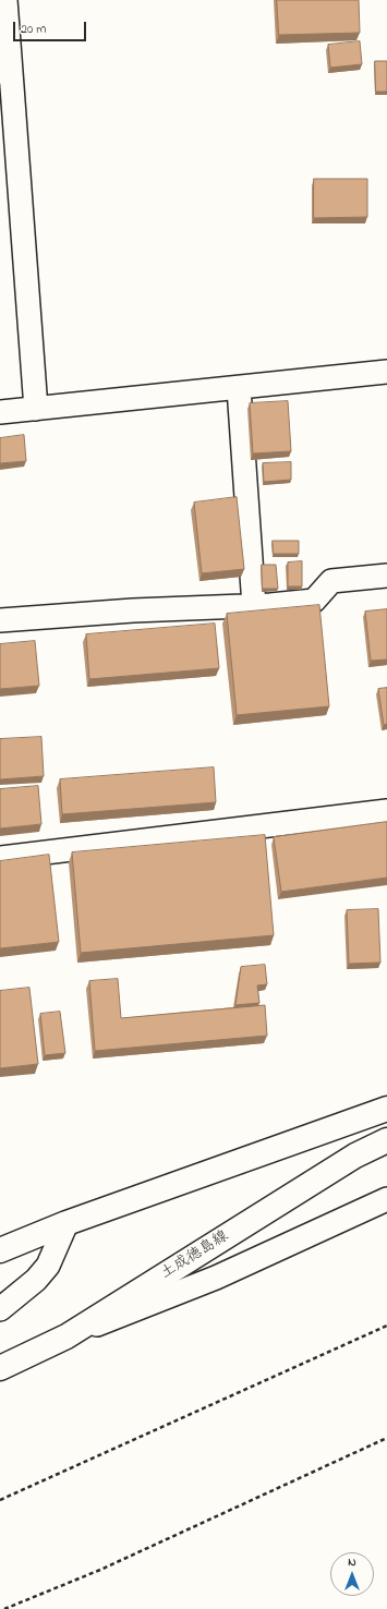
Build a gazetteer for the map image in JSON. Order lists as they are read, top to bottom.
{
  "streets": {
    "main road": ["土成徳島線"]
  },
  "scale_bar": "20 m",
  "north": "top"
}
